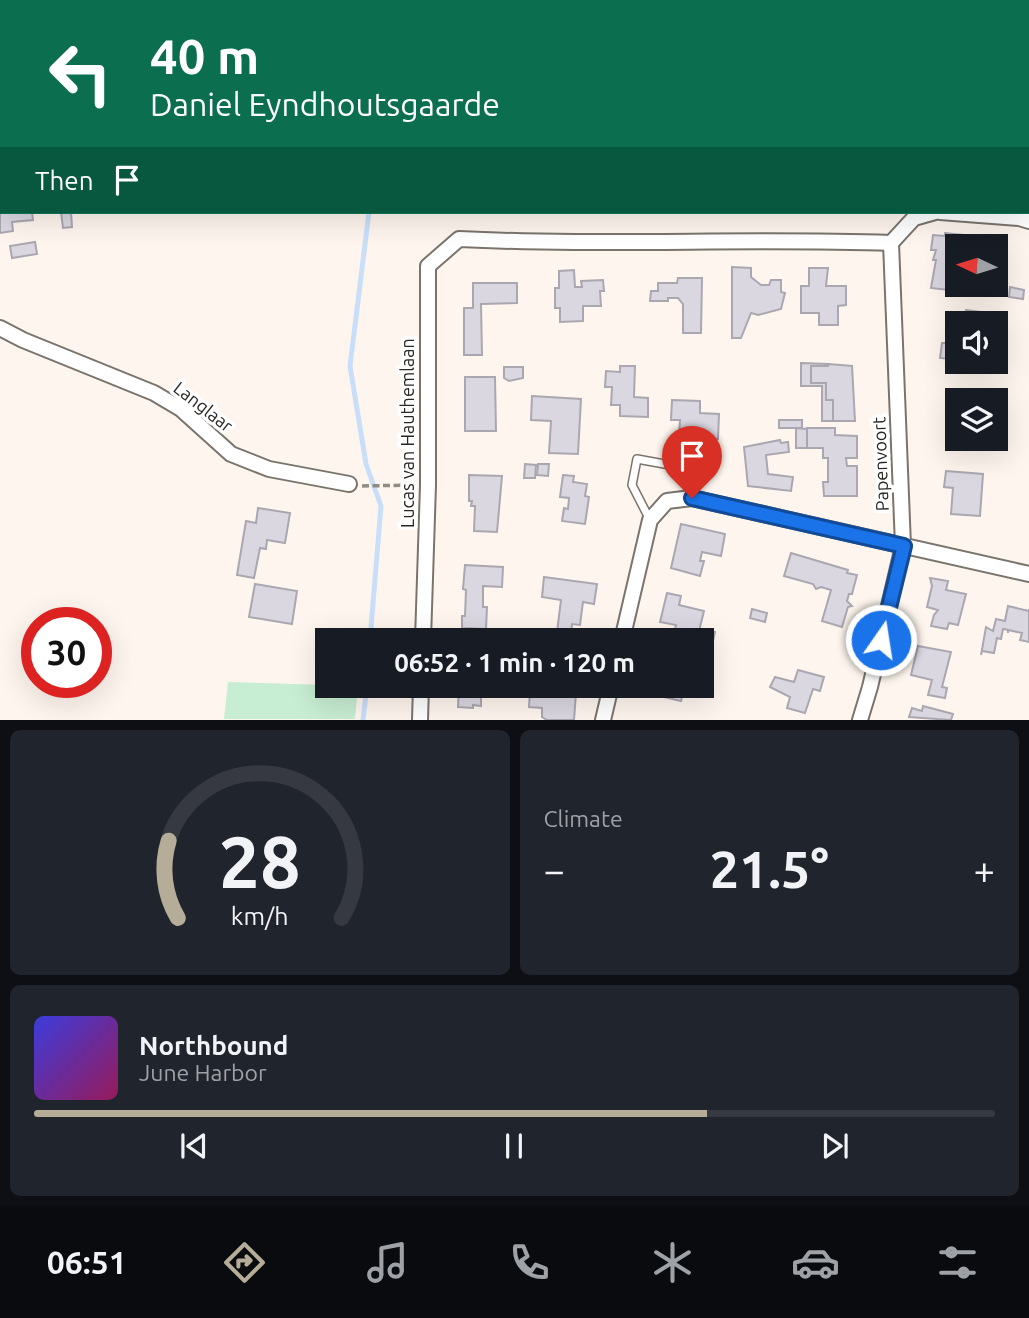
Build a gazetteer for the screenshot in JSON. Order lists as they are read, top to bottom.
{
  "streets": {
    "street": ["Langlaar", "Lucas van Hauthemlaan", "Papenvoort"]
  },
  "crossings": [
    ["Lucas van Hauthemlaan", "Papenvoort"]
  ],
  "north": "left",
  "page": {
    "turn": ["40 m", "Daniel Eyndhoutsgaarde"],
    "then": "Then",
    "limit": "30",
    "trip": "06:52 · 1 min · 120 m",
    "tile": "Climate",
    "heat": ["−", "21.5°", "+"],
    "song": ["Northbound", "June Harbor"],
    "tabs": "06:51",
    "gauge": ["28", "km/h"]
  }
}
